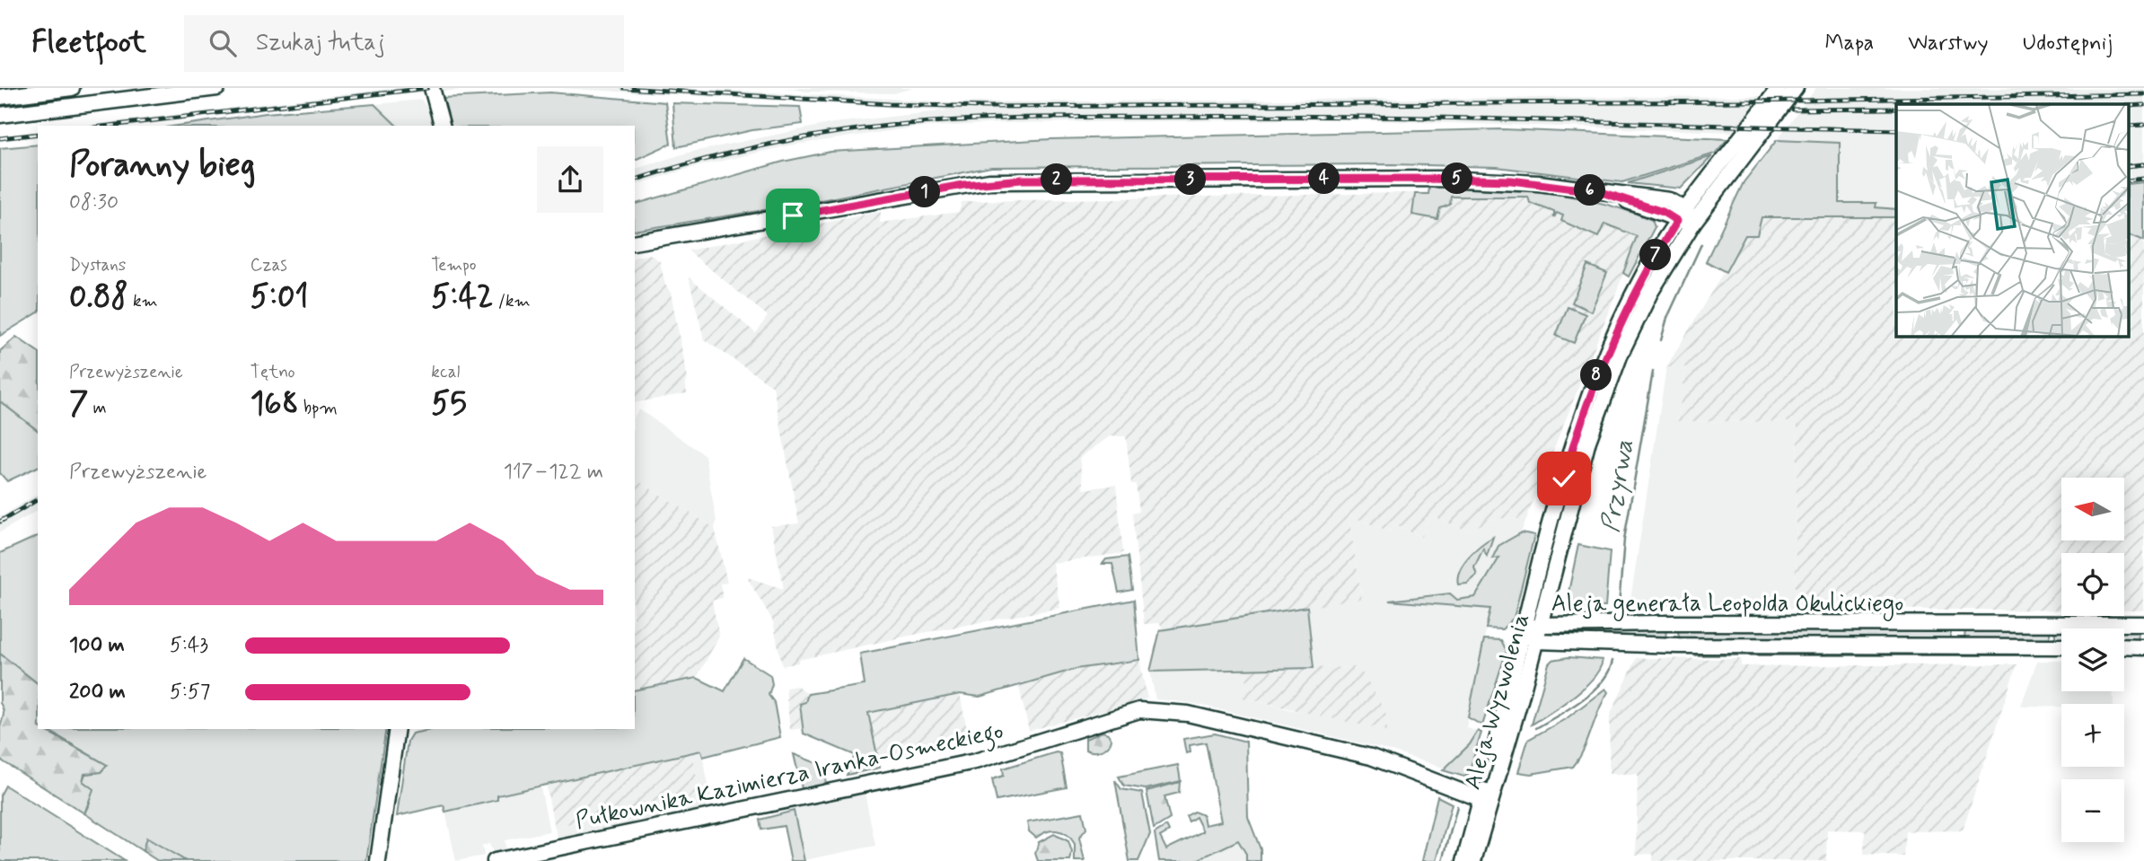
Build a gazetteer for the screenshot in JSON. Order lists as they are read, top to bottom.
{
  "streets": {
    "main road": ["Aleja generała Leopolda Okulickiego", "Aleja Wyzwolenia", "Pułkownika Kazimierza Iranka-Osmeckiego"]
  },
  "crossings": [
    ["Aleja generała Leopolda Okulickiego", "Aleja Wyzwolenia"],
    ["Aleja Wyzwolenia", "Pułkownika Kazimierza Iranka-Osmeckiego"]
  ],
  "water": ["Przyrwa"],
  "north": "left",
  "page": {
    "header": "Fleetfoot",
    "search": "Szukaj tutaj",
    "nav": ["Mapa", "Warstwy", "Udostępnij"],
    "heading": ["Poranny bieg", "08:30"],
    "pins": [
      "4",
      "5",
      "2",
      "3",
      "6",
      "1",
      "7",
      "8"
    ],
    "stats": [
      ["Dystans", "0.88 km"],
      ["Czas", "5:01"],
      ["Tempo", "5:42 /km"],
      ["Przewyższenie", "7 m"],
      ["Tętno", "168 bpm"],
      ["kcal", "55"]
    ],
    "chart": ["Przewyższenie", "117–122 m"],
    "map_buttons": ["+", "−"],
    "list": [
      {
        "name": "100 m",
        "note": "5:43"
      },
      {
        "name": "200 m",
        "note": "5:57"
      }
    ]
  }
}
